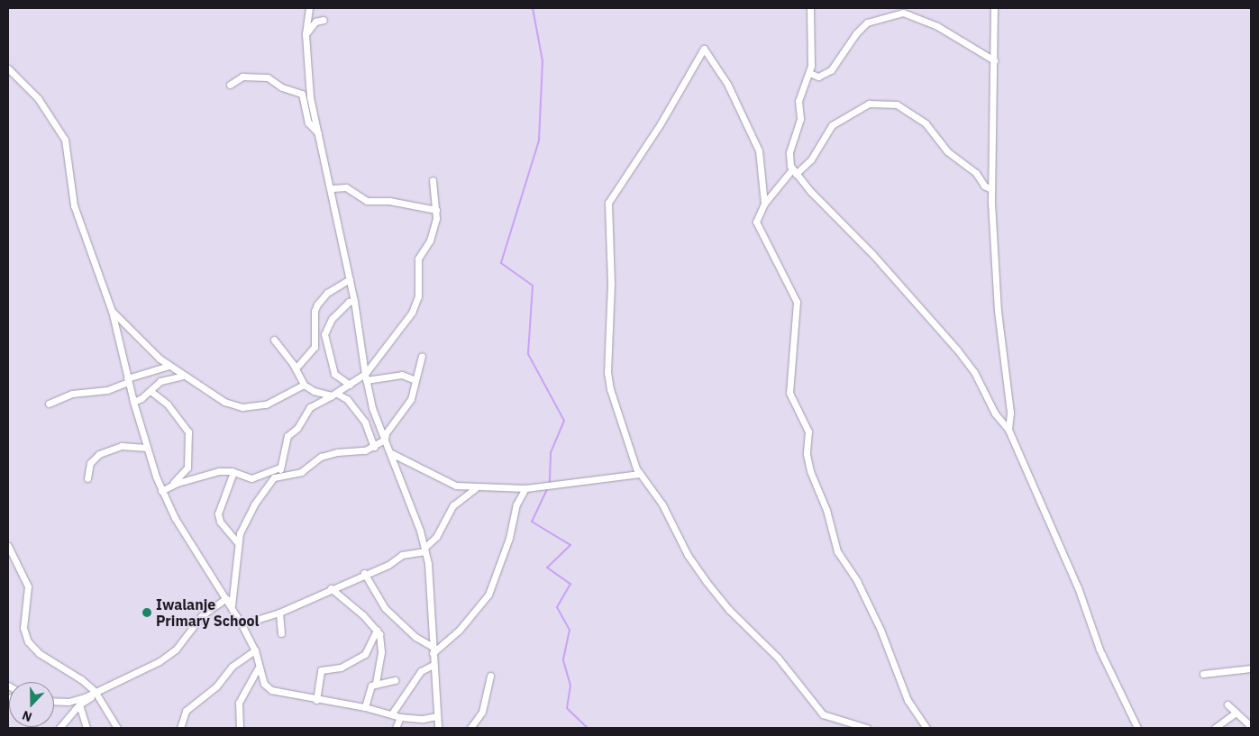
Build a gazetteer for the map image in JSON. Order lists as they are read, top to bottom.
{
  "places": ["Iwalanje Primary School"],
  "north": "bottom"
}
